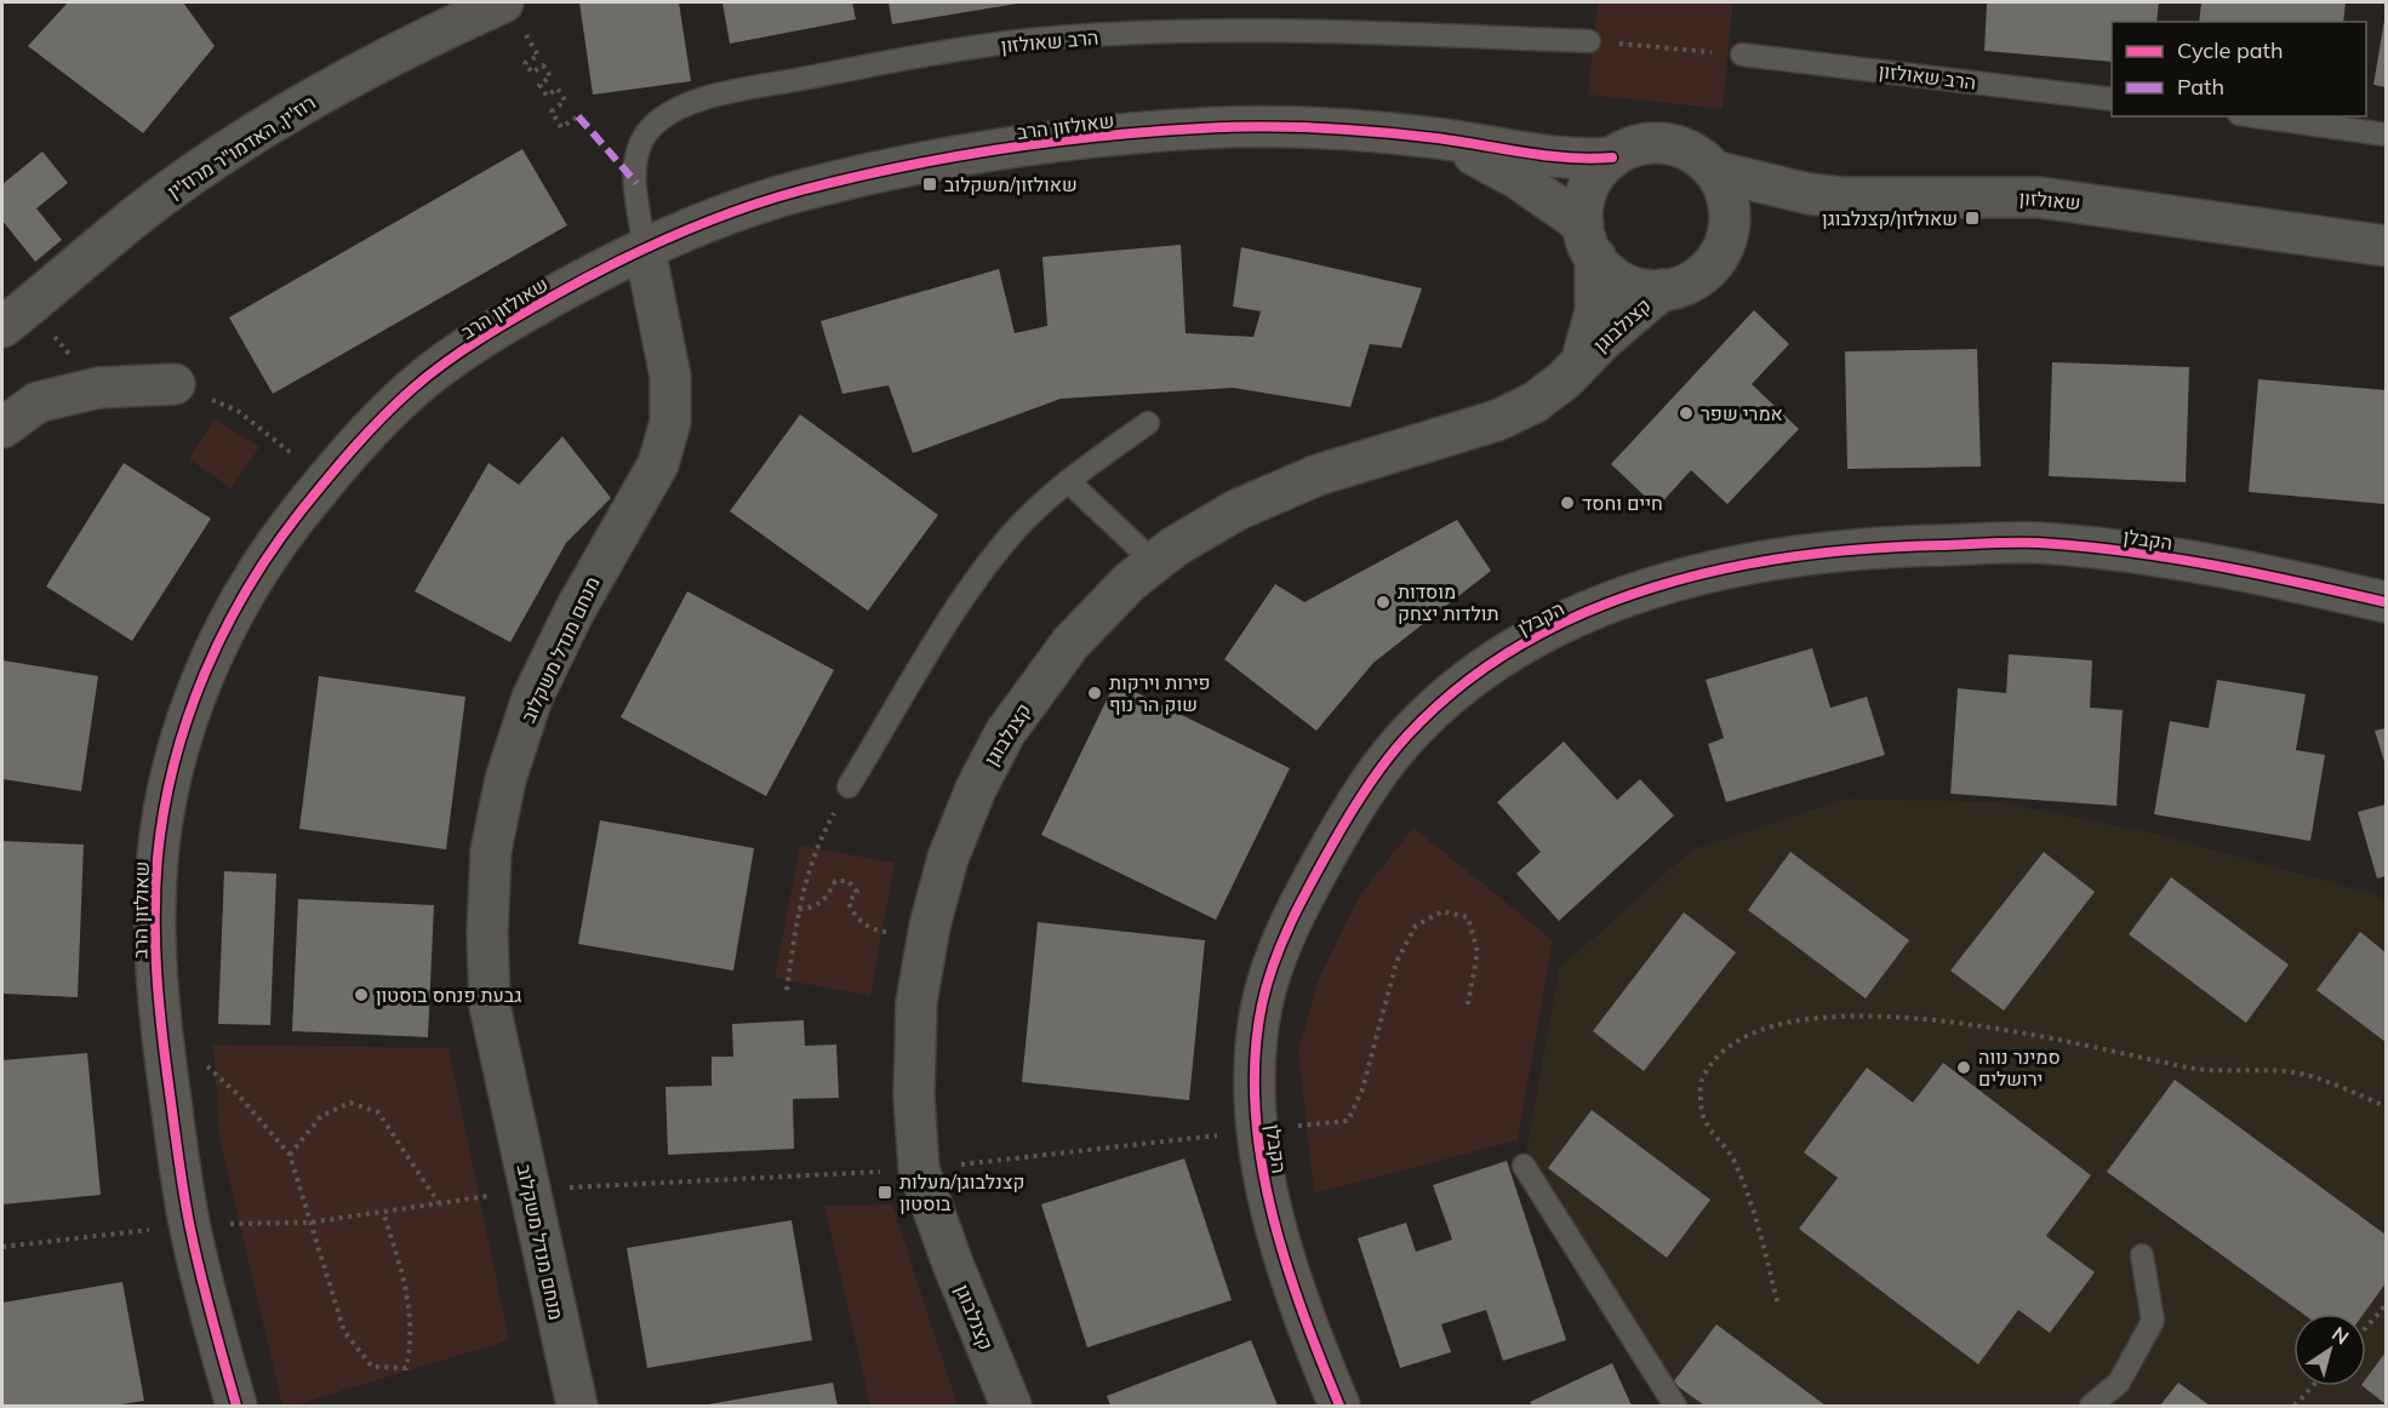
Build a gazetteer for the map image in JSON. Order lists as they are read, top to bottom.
{
  "streets": {
    "street": [
      "שאולזון הרב",
      "רוז'ין, האדמו\"ר מרוז'ין",
      "שאולזון",
      "קצנלבוגן",
      "הקבלן",
      "מנחם מנדל משקלוב"
    ],
    "lane": ["הרב שאולזון"]
  },
  "crossings": [
    ["הרב שאולזון", "שאולזון הרב"],
    ["הרב שאולזון", "מנחם מנדל משקלוב"],
    ["שאולזון הרב", "שאולזון"],
    ["שאולזון הרב", "קצנלבוגן"],
    ["שאולזון הרב", "מנחם מנדל משקלוב"],
    ["שאולזון", "קצנלבוגן"]
  ],
  "places": {
    "transit": ["שאולזון/משקלוב", "שאולזון/קצנלבוגן", "קצנלבוגן/מעלות בוסטון"],
    "other": [
      "אמרי שפר",
      "חיים וחסד",
      "מוסדות תולדות יצחק",
      "פירות וירקות שוק הר נוף",
      "גבעת פנחס בוסטון",
      "סמינר נווה ירושלים"
    ]
  },
  "legend": ["Cycle path", "Path"],
  "north": "top right"
}
